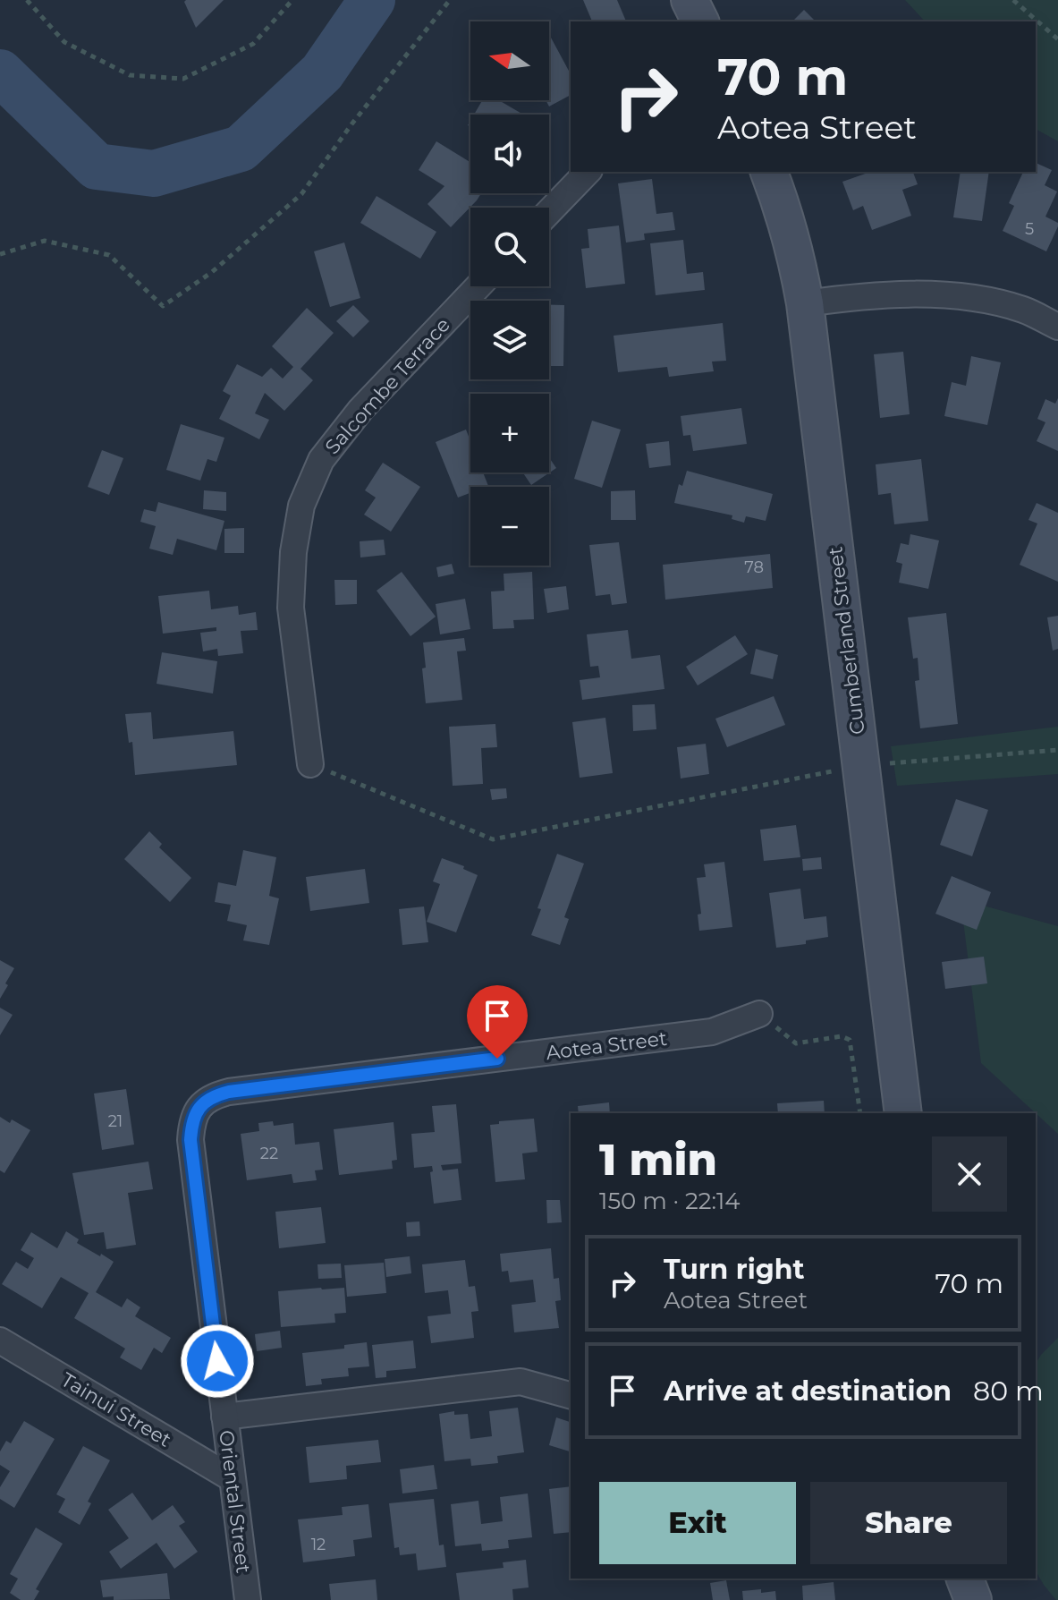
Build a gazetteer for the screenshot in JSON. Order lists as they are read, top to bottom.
{
  "streets": {
    "main road": ["Cumberland Street"],
    "street": [
      "Salcombe Terrace",
      "Aotea Street",
      "Tainui Street",
      "Oriental Street"
    ]
  },
  "crossings": [
    ["Aotea Street", "Oriental Street"],
    ["Tainui Street", "Oriental Street"]
  ],
  "house_numbers": [
    "5",
    "78",
    "21",
    "22",
    "12"
  ],
  "north": "left",
  "page": {
    "map_buttons": ["+", "−"],
    "turn": ["70 m", "Aotea Street"],
    "heading": ["1 min", "150 m · 22:14"],
    "list": [
      {
        "name": "Turn right",
        "note": "Aotea Street",
        "value": "70 m"
      },
      {
        "name": "Arrive at destination",
        "value": "80 m"
      }
    ],
    "buttons": ["Exit", "Share"]
  }
}
